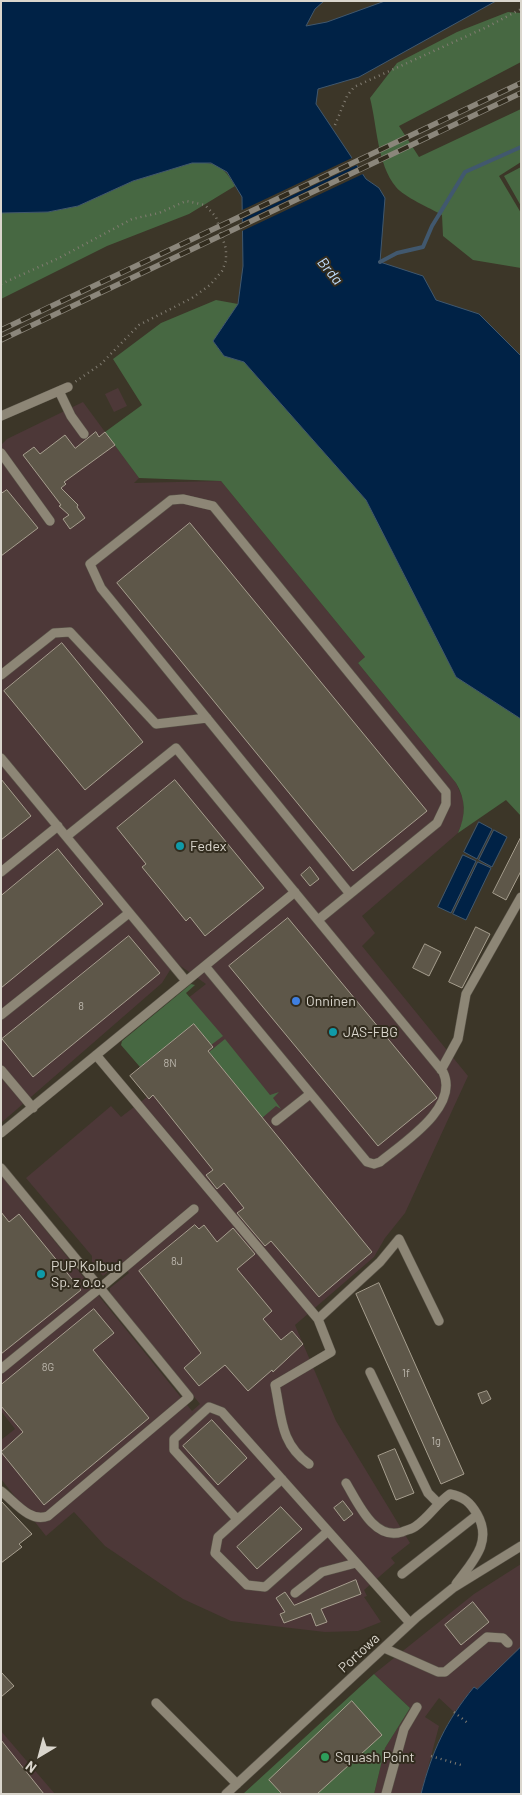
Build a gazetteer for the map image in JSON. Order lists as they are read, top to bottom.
{
  "streets": {
    "street": ["Portowa"]
  },
  "water": ["Brda"],
  "places": [
    "Fedex",
    "Onninen",
    "JAS-FBG",
    "PUP Kolbud Sp. z o.o.",
    "Squash Point"
  ],
  "house_numbers": [
    "8",
    "8N",
    "8J",
    "8G",
    "1f",
    "1g"
  ],
  "north": "bottom left"
}
